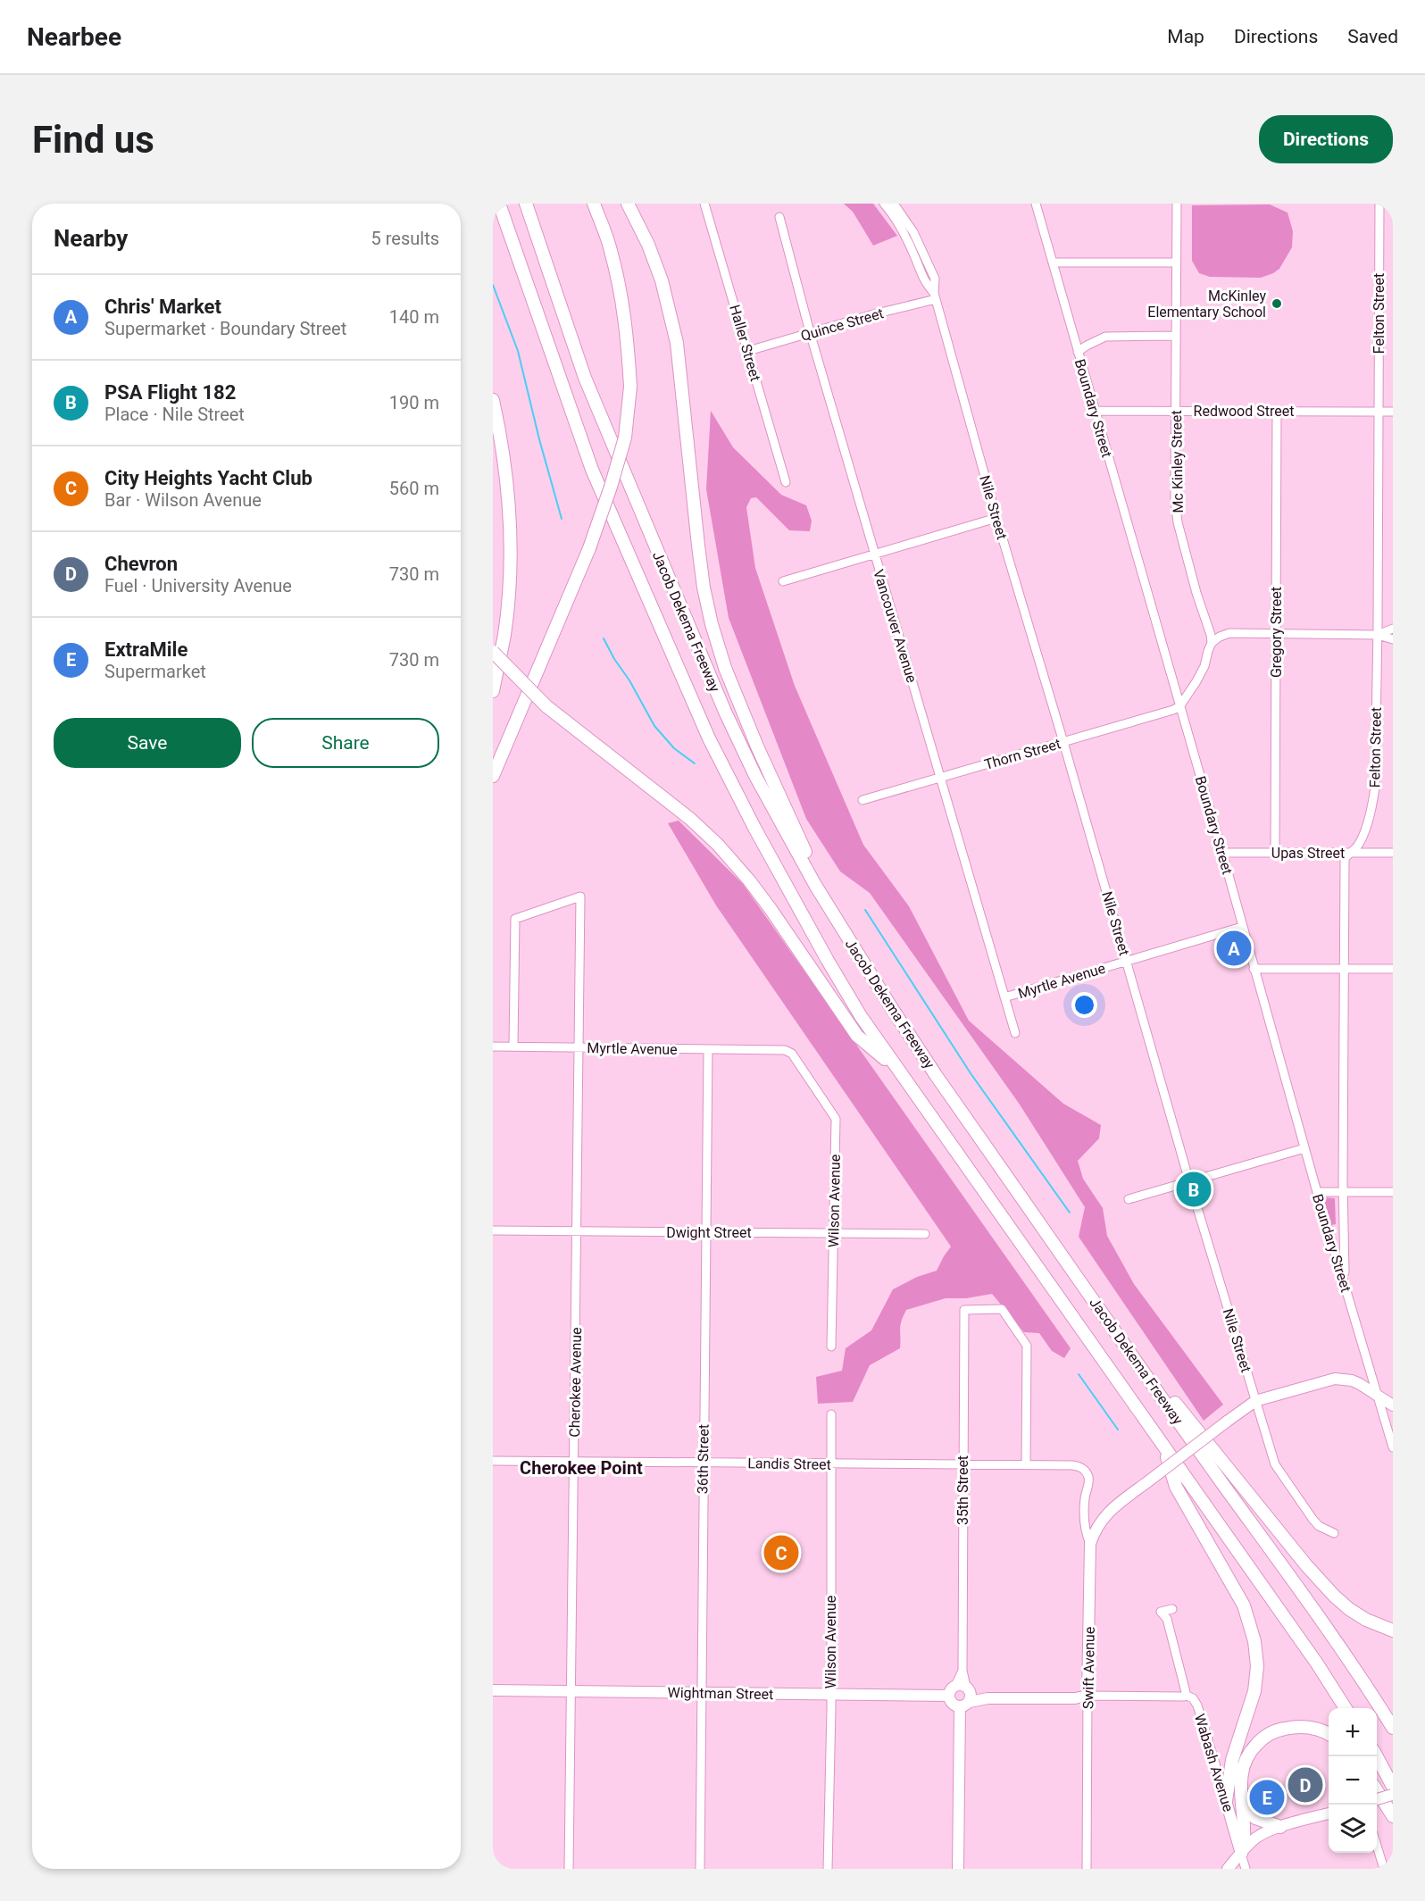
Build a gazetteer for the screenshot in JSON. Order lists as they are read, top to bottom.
{
  "streets": {
    "highway": ["Jacob Dekema Freeway"],
    "main road": [
      "35th Street",
      "Swift Avenue",
      "Wightman Street",
      "Wabash Avenue"
    ],
    "street": [
      "Felton Street",
      "Quince Street",
      "Haller Street",
      "Boundary Street",
      "Redwood Street",
      "Mc Kinley Street",
      "Nile Street",
      "Vancouver Avenue",
      "Gregory Street",
      "Thorn Street",
      "Upas Street",
      "Myrtle Avenue",
      "Wilson Avenue",
      "Dwight Street",
      "Cherokee Avenue",
      "36th Street",
      "Landis Street"
    ]
  },
  "crossings": [
    ["Felton Street", "Boundary Street"],
    ["Felton Street", "Redwood Street"],
    ["Felton Street", "Upas Street"],
    ["Quince Street", "Haller Street"],
    ["Quince Street", "Nile Street"],
    ["Quince Street", "Vancouver Avenue"],
    ["Boundary Street", "Redwood Street"],
    ["Boundary Street", "Thorn Street"],
    ["Boundary Street", "Upas Street"],
    ["Boundary Street", "Myrtle Avenue"],
    ["Redwood Street", "Mc Kinley Street"],
    ["Redwood Street", "Gregory Street"],
    ["Nile Street", "Thorn Street"],
    ["Nile Street", "Myrtle Avenue"],
    ["Vancouver Avenue", "Thorn Street"],
    ["Vancouver Avenue", "Myrtle Avenue"],
    ["Gregory Street", "Upas Street"],
    ["Myrtle Avenue", "Wilson Avenue"],
    ["Myrtle Avenue", "Cherokee Avenue"],
    ["Myrtle Avenue", "36th Street"],
    ["Wilson Avenue", "Dwight Street"],
    ["Wilson Avenue", "Landis Street"],
    ["Wilson Avenue", "Wightman Street"],
    ["Dwight Street", "Cherokee Avenue"],
    ["Dwight Street", "36th Street"],
    ["Cherokee Avenue", "Landis Street"],
    ["Cherokee Avenue", "Wightman Street"],
    ["36th Street", "Landis Street"],
    ["36th Street", "Wightman Street"],
    ["Landis Street", "35th Street"],
    ["Landis Street", "Swift Avenue"],
    ["35th Street", "Wightman Street"],
    ["Swift Avenue", "Wightman Street"],
    ["Wightman Street", "Wabash Avenue"]
  ],
  "districts": ["Cherokee Point"],
  "places": ["McKinley Elementary School"],
  "page": {
    "header": "Nearbee",
    "nav": ["Map", "Directions", "Saved"],
    "buttons": [
      "Directions",
      ["Save", "Share"]
    ],
    "title": "Find us",
    "heading": ["Nearby", "5 results"],
    "list": [
      {
        "mark": "A",
        "name": "Chris' Market",
        "note": "Supermarket · Boundary Street",
        "value": "140 m"
      },
      {
        "mark": "B",
        "name": "PSA Flight 182",
        "note": "Place · Nile Street",
        "value": "190 m"
      },
      {
        "mark": "C",
        "name": "City Heights Yacht Club",
        "note": "Bar · Wilson Avenue",
        "value": "560 m"
      },
      {
        "mark": "D",
        "name": "Chevron",
        "note": "Fuel · University Avenue",
        "value": "730 m"
      },
      {
        "mark": "E",
        "name": "ExtraMile",
        "note": "Supermarket",
        "value": "730 m"
      }
    ],
    "pins": [
      "A",
      "B",
      "C",
      "D",
      "E"
    ],
    "map_buttons": ["+", "−"]
  }
}
